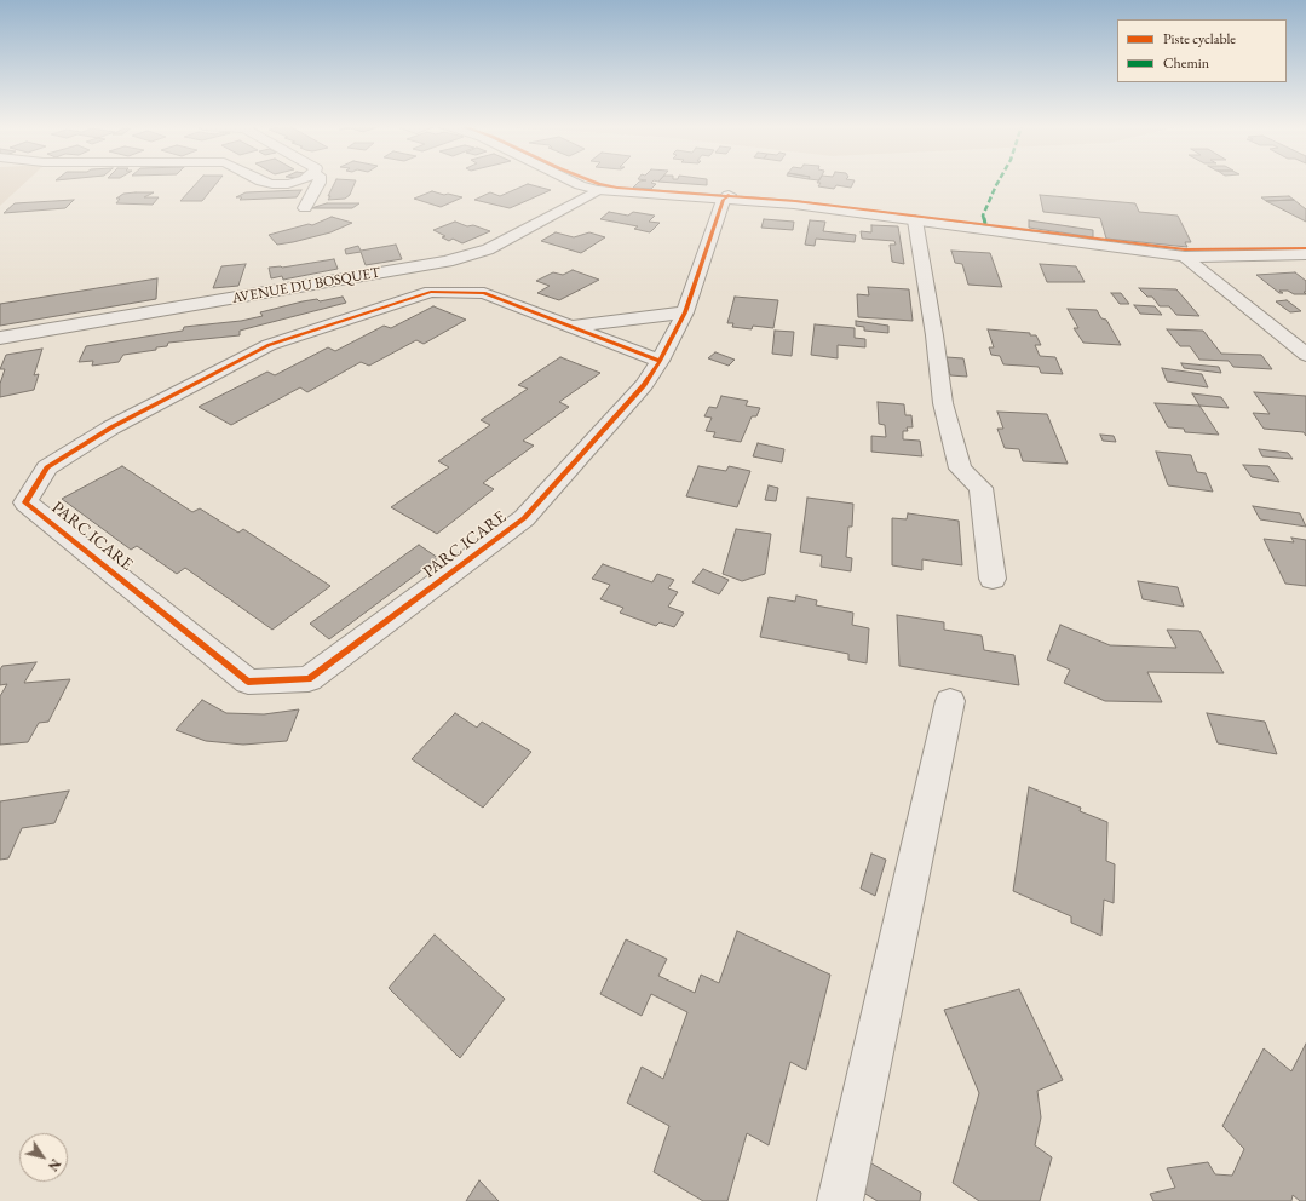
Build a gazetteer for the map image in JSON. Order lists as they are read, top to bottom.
{
  "streets": {
    "street": ["AVENUE DU BOSQUET", "PARC ICARE"]
  },
  "legend": ["Piste cyclable", "Chemin"],
  "north": "bottom right"
}
